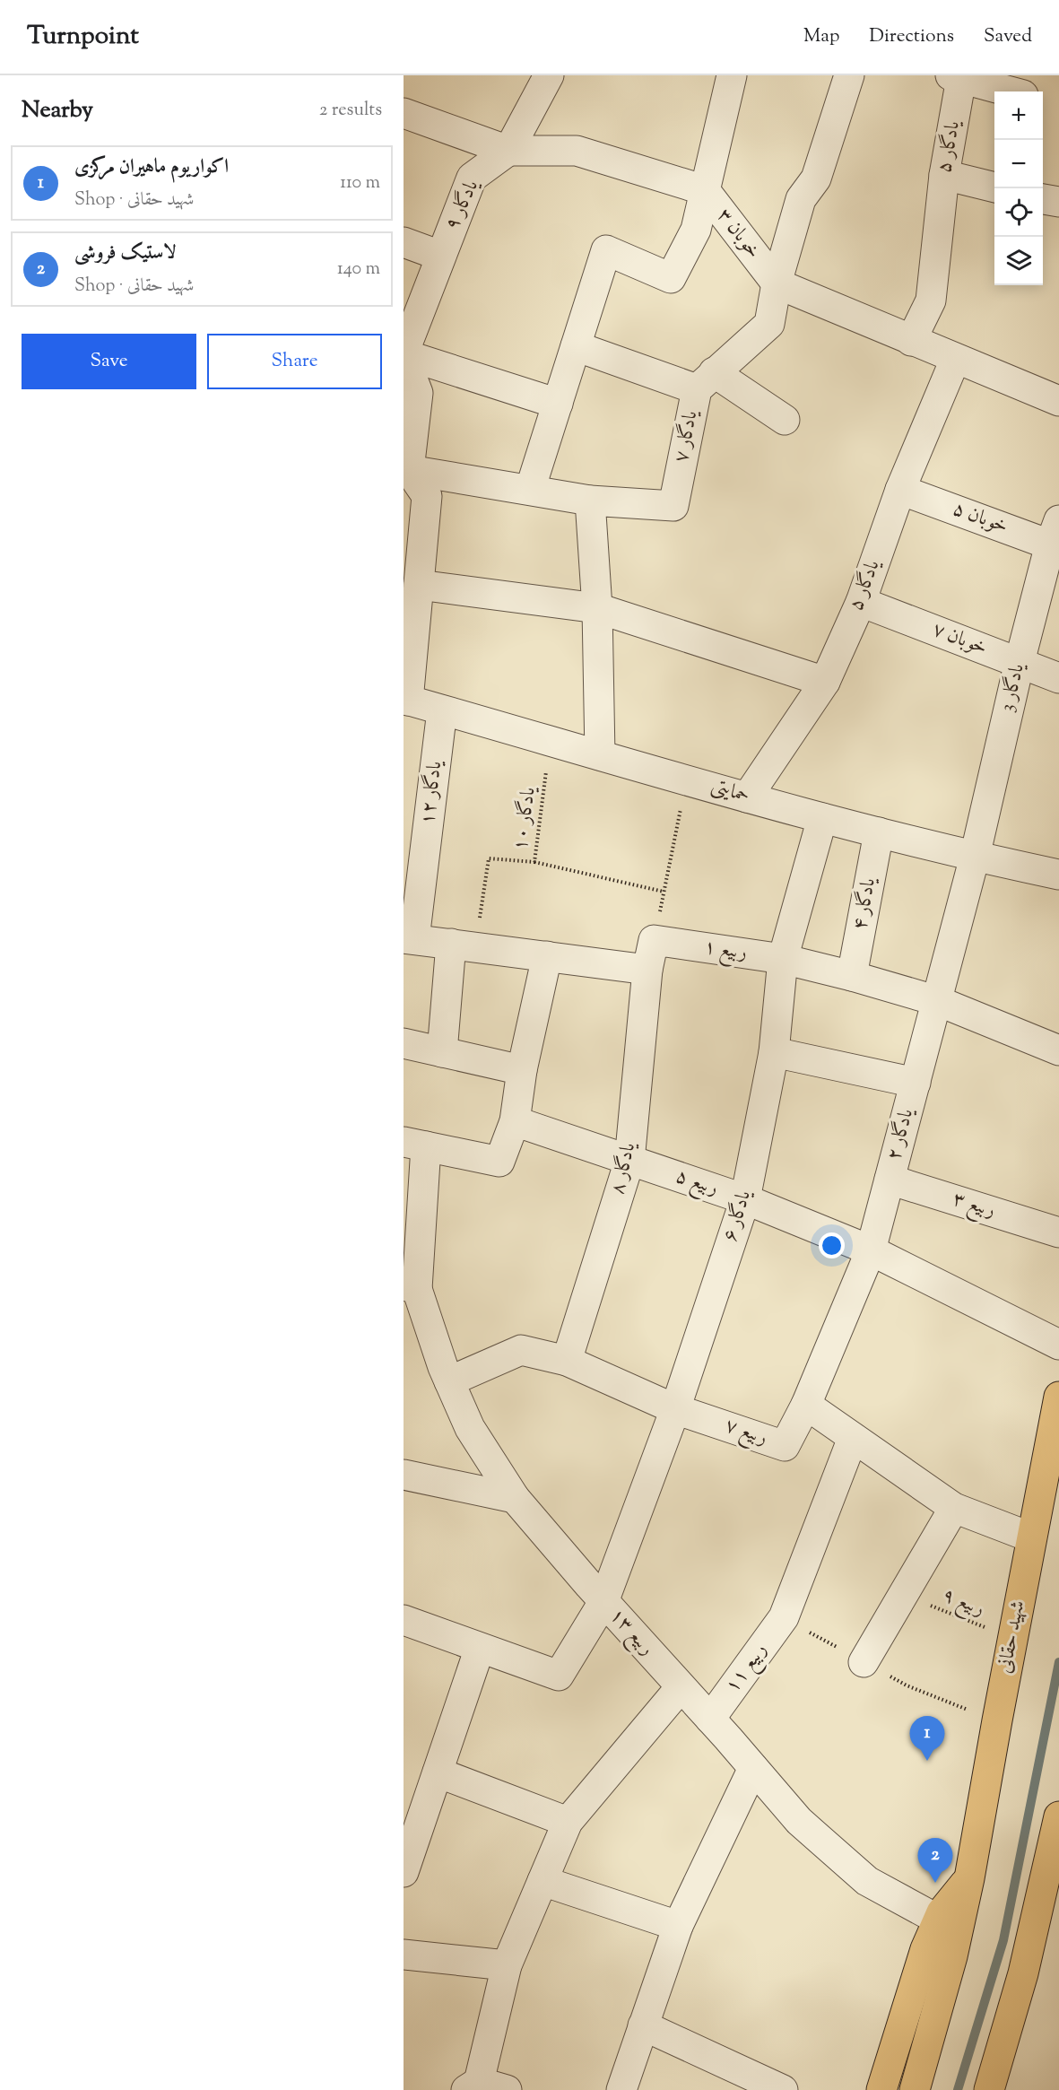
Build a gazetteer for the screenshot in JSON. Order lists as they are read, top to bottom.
{
  "streets": {
    "main road": ["شهید حقانی"],
    "street": [
      "یادگار ۵",
      "یادگار ۹",
      "خوبان ۳",
      "یادگار ۷",
      "خوبان ۵",
      "خوبان ۷",
      "یادگار 3",
      "حمایتی",
      "یادگار ۱۲",
      "یادگار ۴",
      "ربیع ۱",
      "یادگار ۲",
      "یادگار ۸",
      "ربیع ۵",
      "ربیع ۳",
      "یادگار ۶",
      "ربیع ۷",
      "ربیع ۱۳",
      "ربیع ۱۱"
    ],
    "path": ["یادگار ۱۰", "ربیع ۹"]
  },
  "crossings": [
    ["یادگار ۵", "خوبان ۳"],
    ["یادگار ۵", "خوبان ۵"],
    ["یادگار ۵", "خوبان ۷"],
    ["یادگار ۵", "حمایتی"],
    ["یادگار ۹", "خوبان ۳"],
    ["خوبان ۵", "یادگار 3"],
    ["خوبان ۷", "یادگار 3"],
    ["یادگار 3", "حمایتی"],
    ["یادگار 3", "یادگار ۲"],
    ["حمایتی", "یادگار ۱۲"],
    ["حمایتی", "یادگار ۱۰"],
    ["حمایتی", "یادگار ۴"],
    ["حمایتی", "یادگار ۲"],
    ["حمایتی", "یادگار ۶"],
    ["یادگار ۴", "ربیع ۱"],
    ["ربیع ۱", "یادگار ۲"],
    ["ربیع ۱", "یادگار ۶"],
    ["یادگار ۲", "ربیع ۵"],
    ["یادگار ۲", "ربیع ۳"],
    ["یادگار ۲", "ربیع ۷"],
    ["یادگار ۸", "ربیع ۵"],
    ["یادگار ۸", "ربیع ۷"],
    ["ربیع ۵", "یادگار ۶"],
    ["یادگار ۶", "ربیع ۷"],
    ["یادگار ۶", "ربیع ۱۳"],
    ["ربیع ۷", "ربیع ۱۳"],
    ["ربیع ۹", "شهید حقانی"],
    ["ربیع ۱۳", "شهید حقانی"],
    ["ربیع ۱۳", "ربیع ۱۱"]
  ],
  "page": {
    "header": "Turnpoint",
    "nav": ["Map", "Directions", "Saved"],
    "heading": ["Nearby", "2 results"],
    "map_buttons": ["+", "−"],
    "list": [
      {
        "mark": "1",
        "name": "اکواریوم ماهیران مرکزی",
        "note": "Shop · شهید حقانی",
        "value": "110 m"
      },
      {
        "mark": "2",
        "name": "لاستیک فروشی",
        "note": "Shop · شهید حقانی",
        "value": "140 m"
      }
    ],
    "buttons": ["Save", "Share"],
    "pins": ["1", "2"]
  }
}
